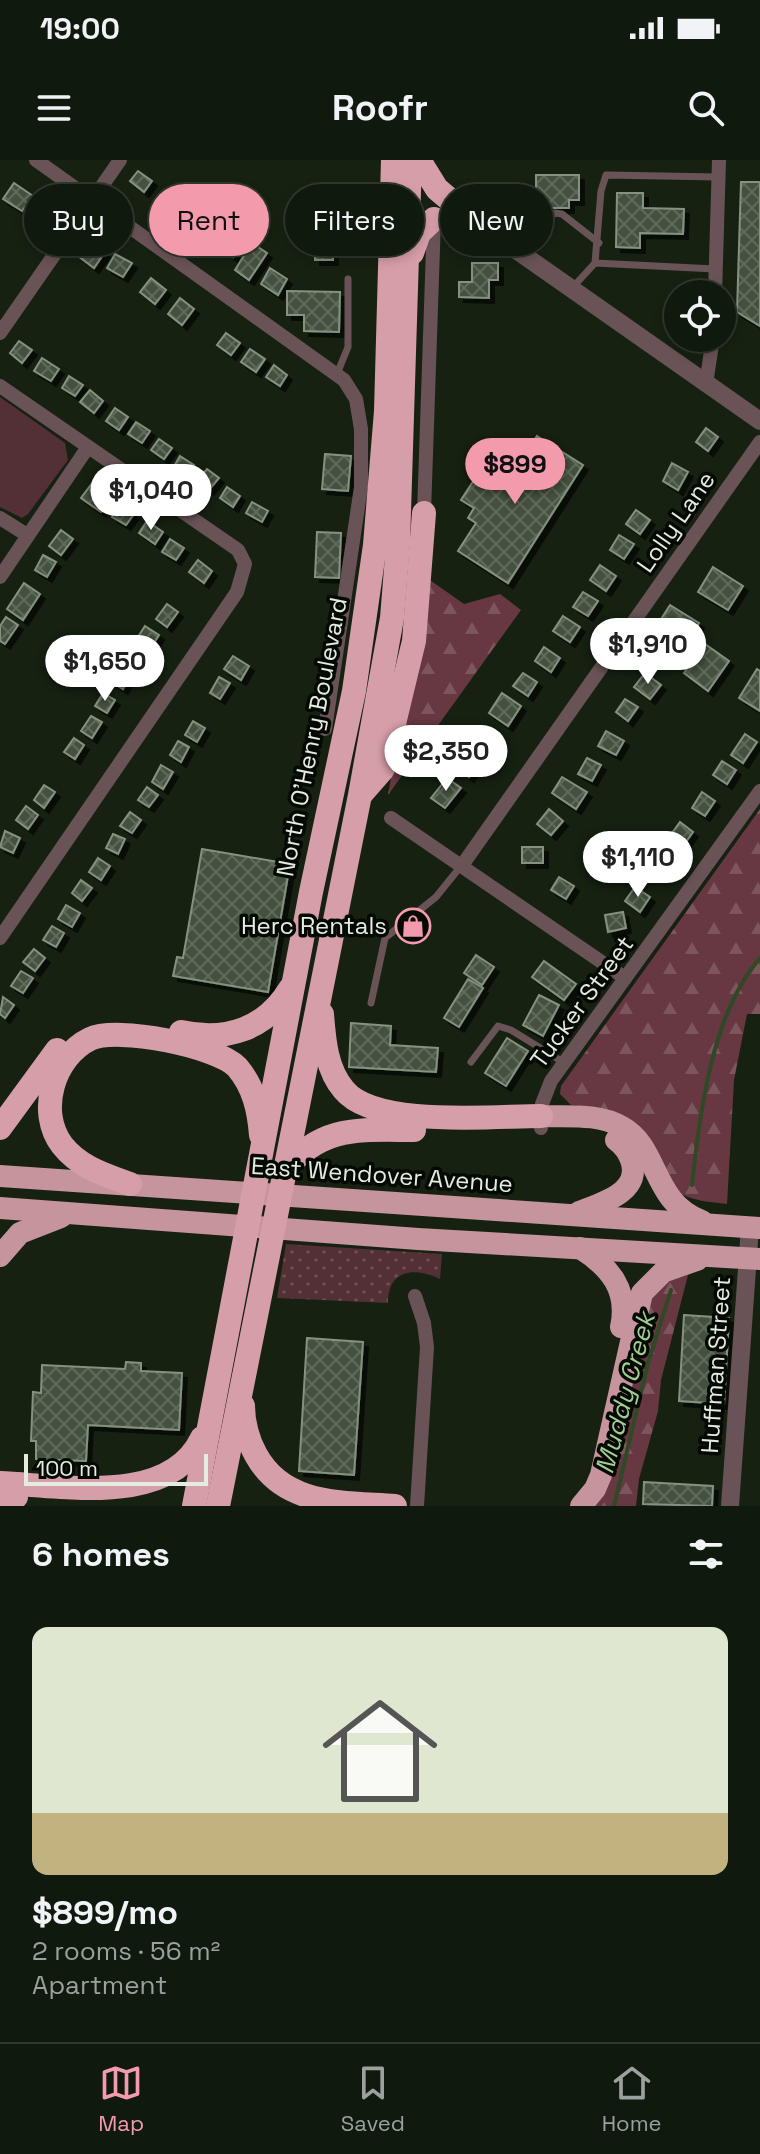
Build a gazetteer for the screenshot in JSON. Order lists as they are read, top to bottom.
{
  "streets": {
    "highway": ["North O'Henry Boulevard", "East Wendover Avenue"],
    "street": ["Lolly Lane", "Tucker Street", "Huffman Street"]
  },
  "crossings": [
    ["East Wendover Avenue", "Huffman Street"]
  ],
  "water": ["Muddy Creek"],
  "places": {
    "shop": ["Herc Rentals"]
  },
  "scale_bar": "100 m",
  "page": {
    "status": "19:00",
    "header": "Roofr",
    "chip": [
      "Buy",
      "Rent",
      "Filters",
      "New"
    ],
    "price": [
      "$899",
      "$1,040",
      "$1,910",
      "$1,650",
      "$2,350",
      "$1,110"
    ],
    "scale": "100 m",
    "heading": "6 homes",
    "list": [
      {
        "name": "$899/mo",
        "note": "2 rooms · 56 m² · Apartment"
      }
    ],
    "tabs": ["Map", "Saved", "Home"]
  }
}
